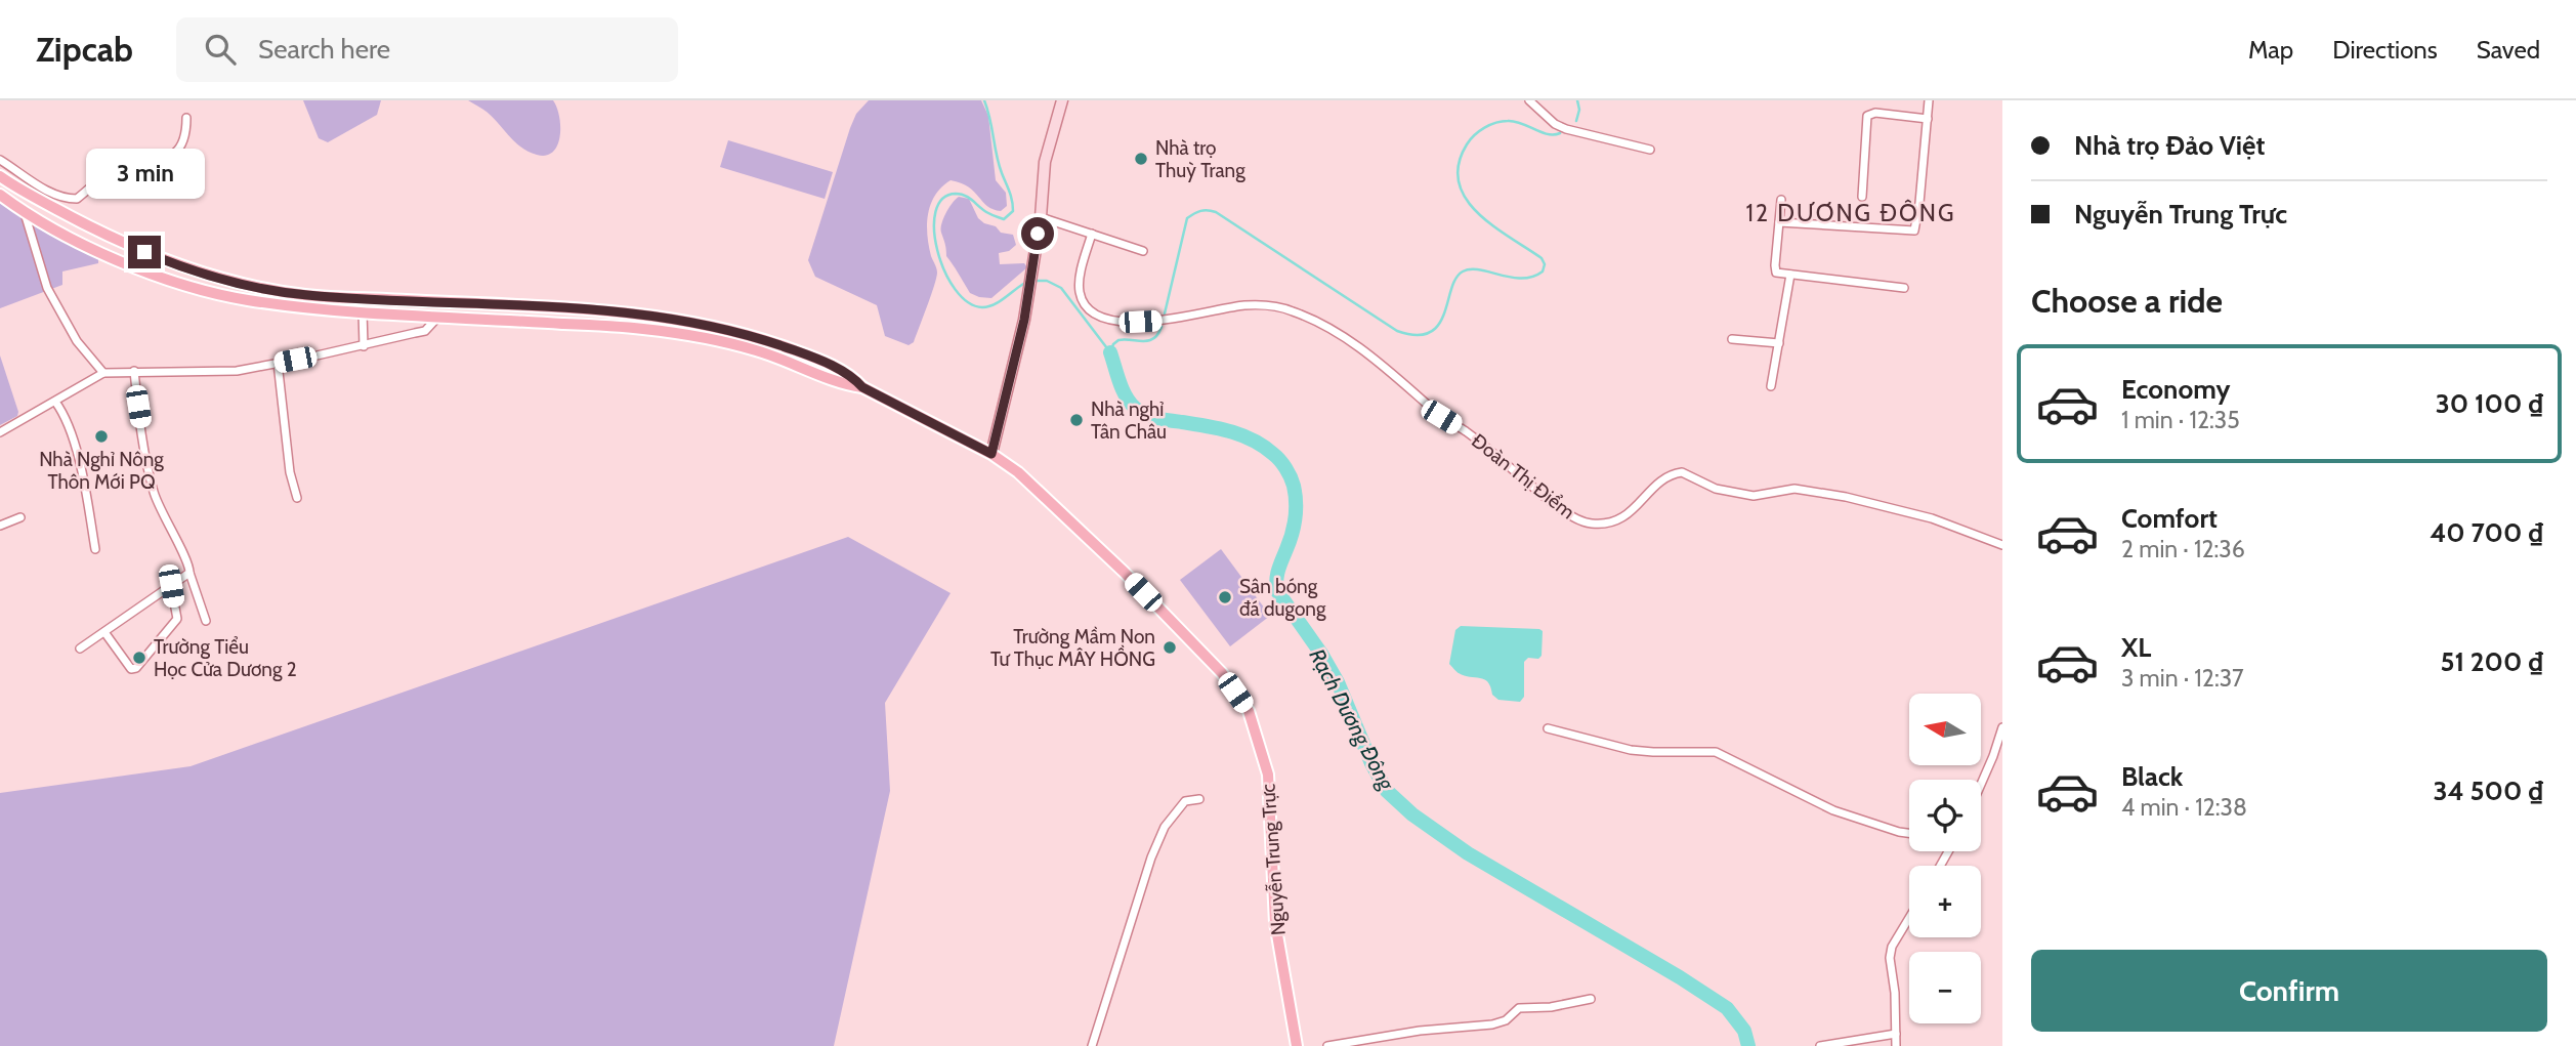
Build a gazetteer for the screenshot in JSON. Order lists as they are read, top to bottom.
{
  "streets": {
    "main road": ["Nguyễn Trung Trực"],
    "street": ["Đoàn Thị Điểm"]
  },
  "districts": ["12 DƯƠNG ĐÔNG"],
  "water": ["Rạch Dương Đông"],
  "places": [
    "Nhà trọ Thuỳ Trang",
    "Nhà nghỉ Tân Châu",
    "Nhà Nghỉ Nông Thôn Mới PQ",
    "Sân bóng đá dugong",
    "Trường Mầm Non Tư Thục MÂY HỒNG",
    "Trường Tiểu Học Cửa Dương 2"
  ],
  "north": "left",
  "page": {
    "header": "Zipcab",
    "search": "Search here",
    "nav": ["Map", "Directions", "Saved"],
    "banner": ["Nhà trọ Đảo Việt", "Nguyễn Trung Trực"],
    "bubble": "3 min",
    "heading": "Choose a ride",
    "list": [
      {
        "name": "Economy",
        "note": "1 min · 12:35",
        "value": "30 100 ₫"
      },
      {
        "name": "Comfort",
        "note": "2 min · 12:36",
        "value": "40 700 ₫"
      },
      {
        "name": "XL",
        "note": "3 min · 12:37",
        "value": "51 200 ₫"
      },
      {
        "name": "Black",
        "note": "4 min · 12:38",
        "value": "34 500 ₫"
      }
    ],
    "map_buttons": ["+", "−"],
    "buttons": "Confirm"
  }
}
